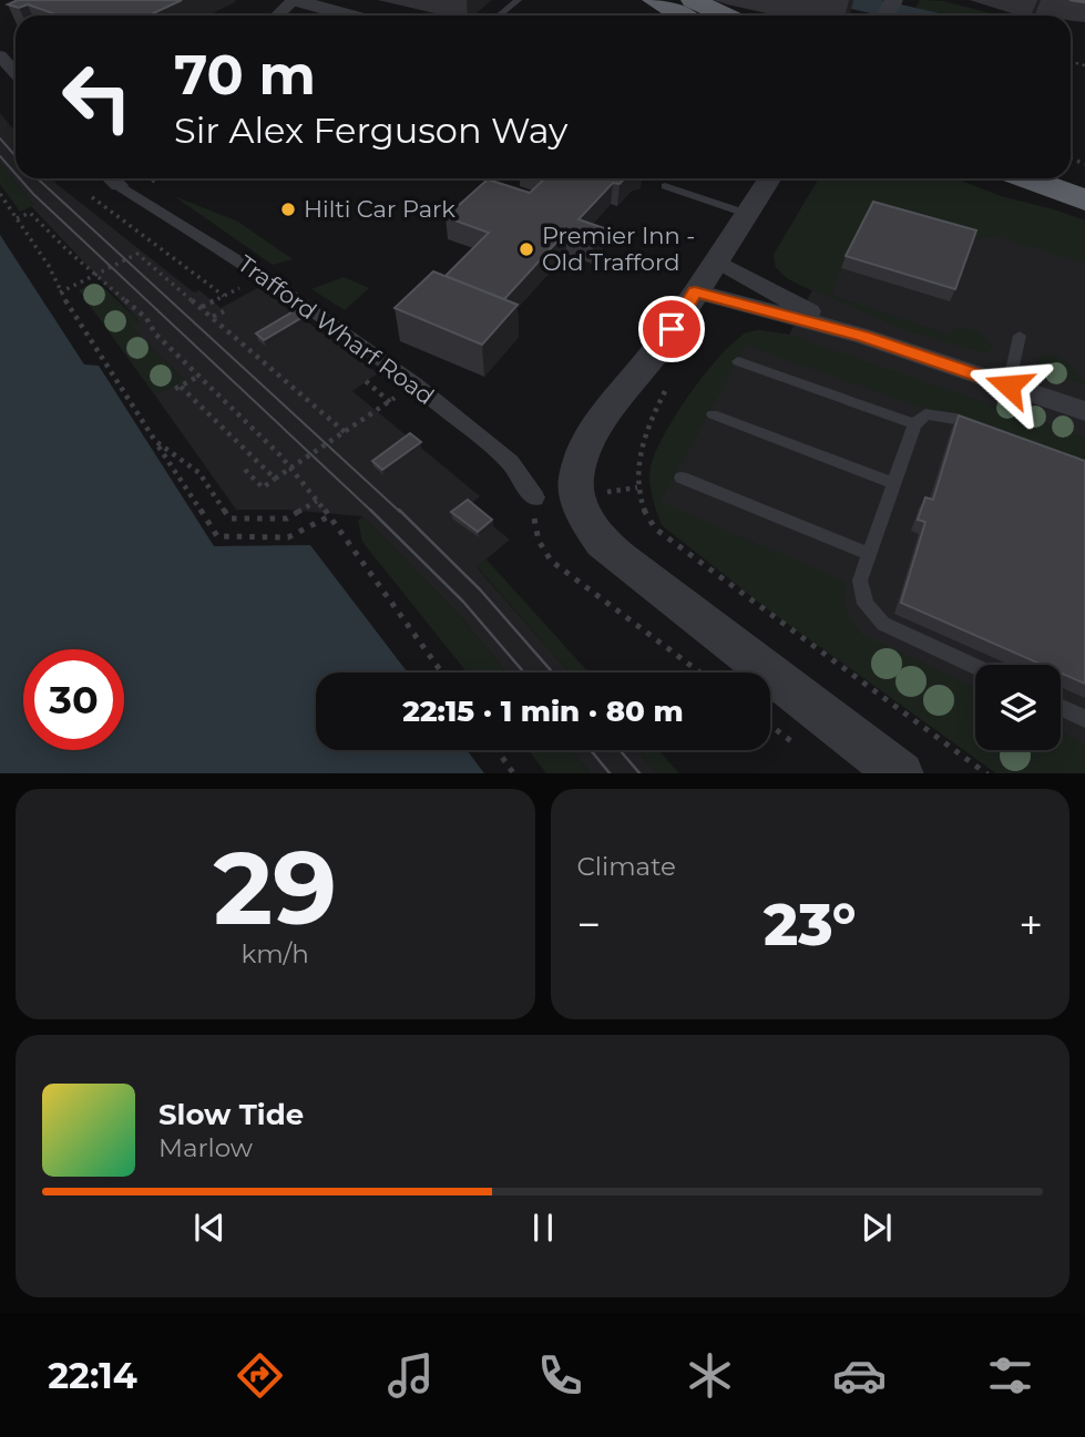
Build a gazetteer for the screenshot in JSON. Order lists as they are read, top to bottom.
{
  "streets": {
    "street": ["Trafford Wharf Road"]
  },
  "places": ["Hilti Car Park", "Premier Inn - Old Trafford"],
  "page": {
    "turn": ["70 m", "Sir Alex Ferguson Way"],
    "limit": "30",
    "trip": "22:15 · 1 min · 80 m",
    "tile": [
      ["29", "km/h"],
      "Climate"
    ],
    "heat": ["−", "23°", "+"],
    "song": ["Slow Tide", "Marlow"],
    "tabs": "22:14"
  }
}
